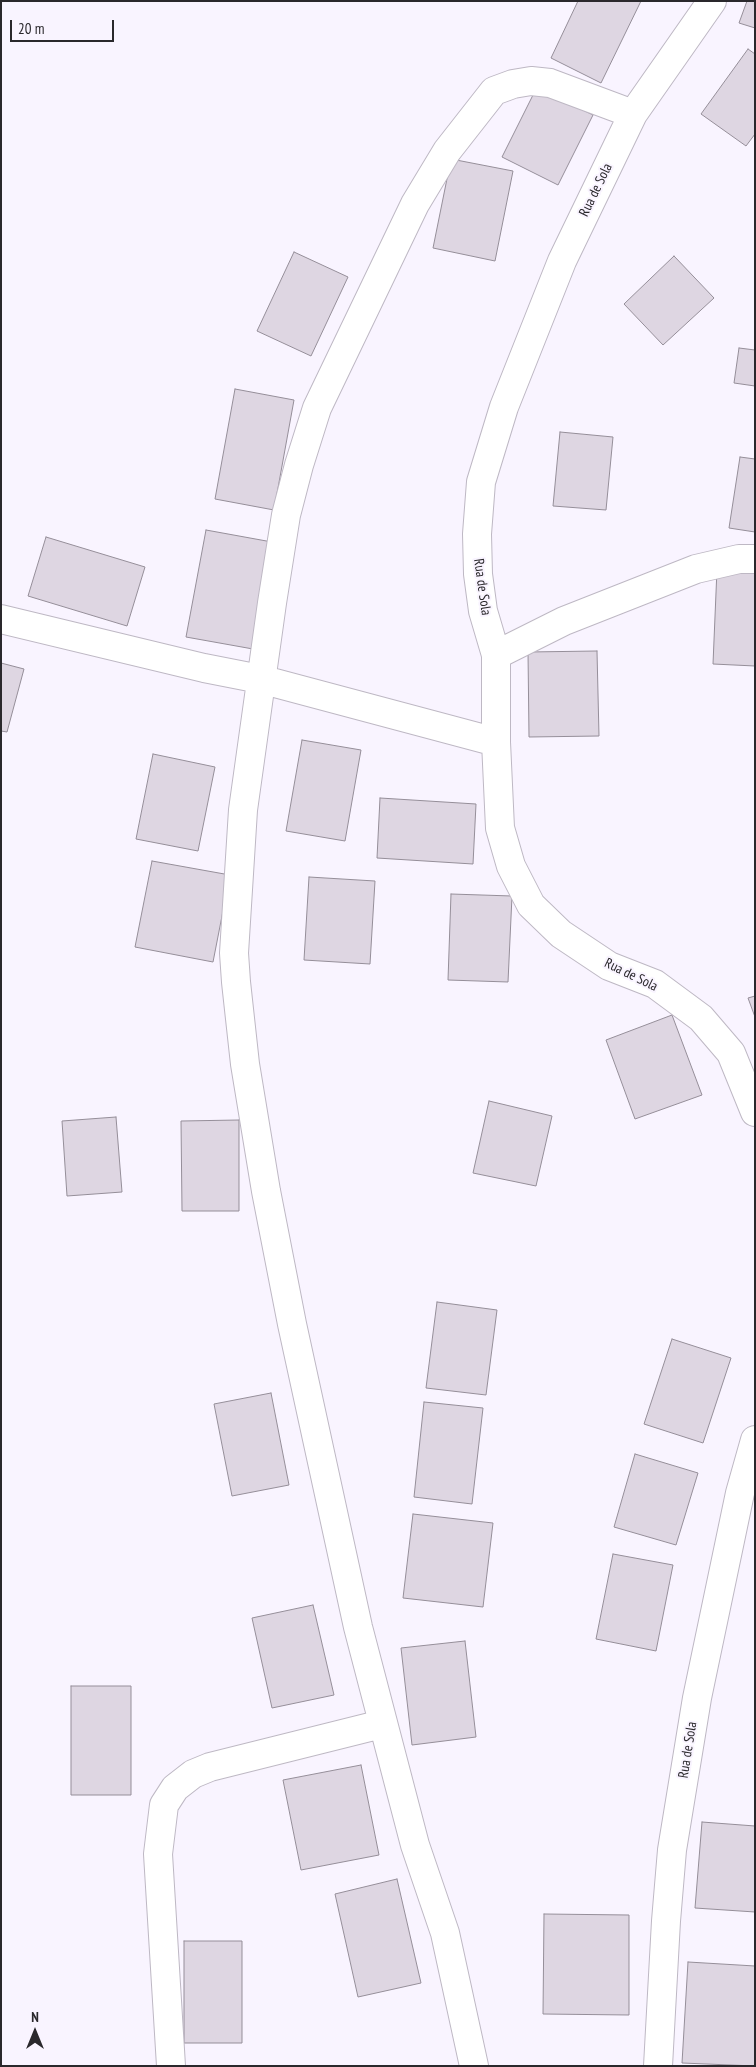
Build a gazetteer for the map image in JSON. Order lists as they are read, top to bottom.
{
  "streets": {
    "street": ["Rua de Sola"]
  },
  "scale_bar": "20 m",
  "north": "top"
}
